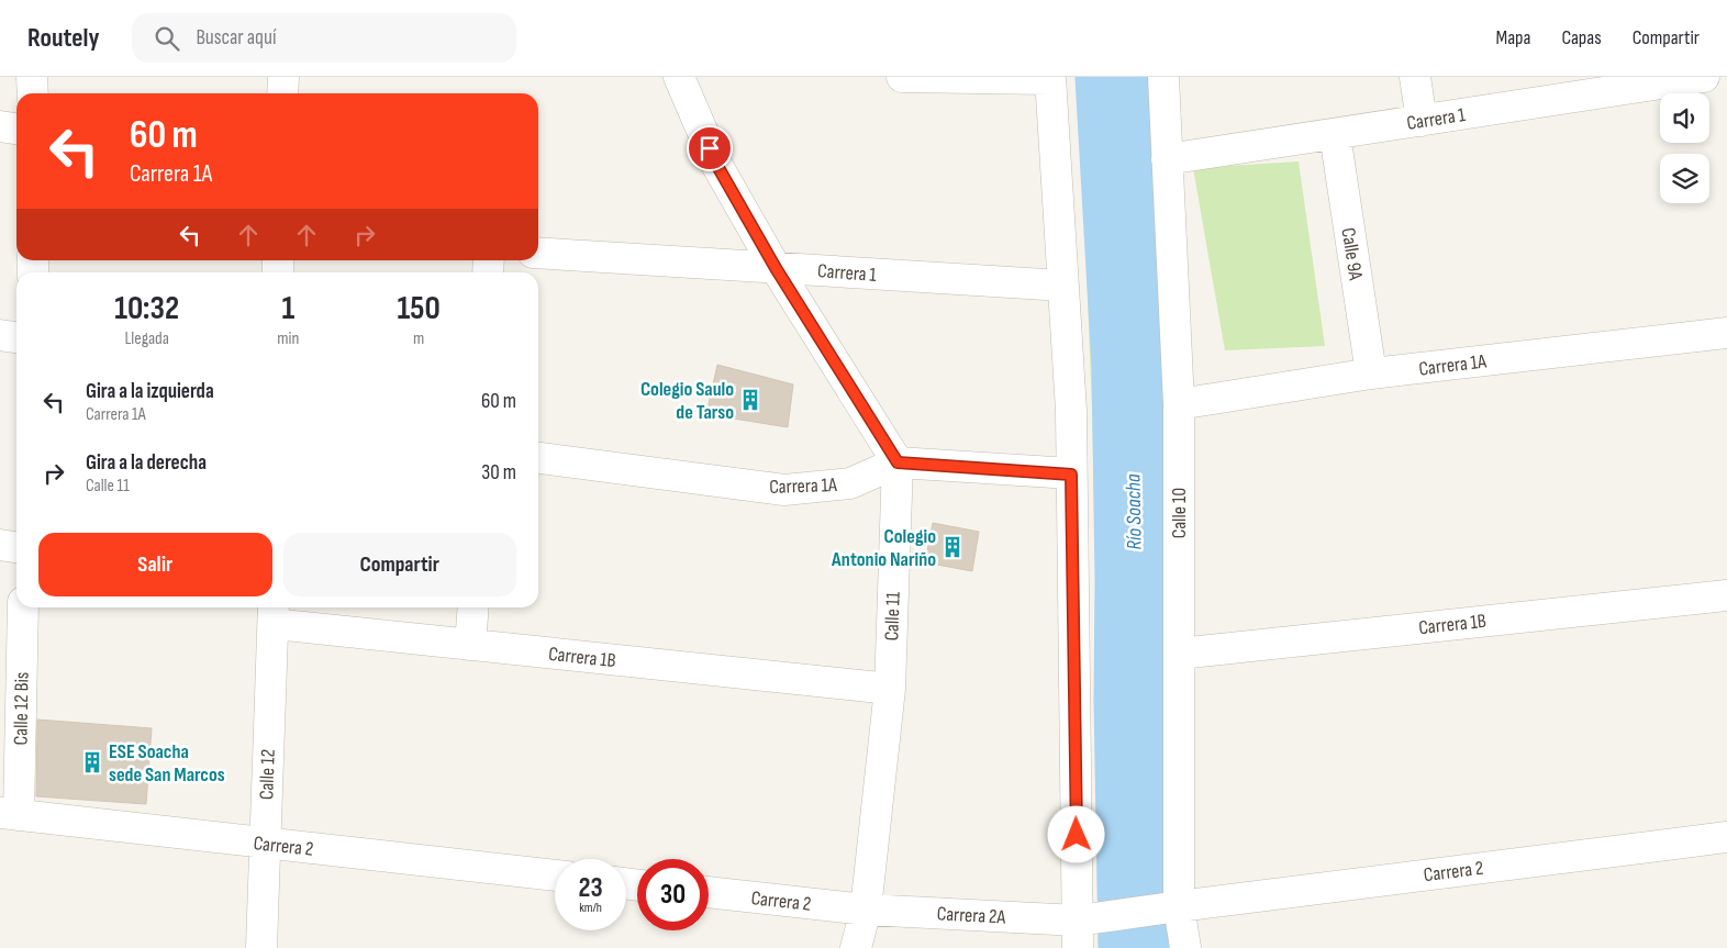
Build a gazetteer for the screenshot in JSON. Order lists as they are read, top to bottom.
{
  "streets": {
    "street": [
      "Carrera 1",
      "Calle 9A",
      "Carrera 1A",
      "Calle 10",
      "Calle 11",
      "Carrera 1B",
      "Calle 12 Bis",
      "Calle 12",
      "Carrera 2",
      "Carrera 2A"
    ]
  },
  "crossings": [
    ["Carrera 1", "Calle 9A"],
    ["Carrera 1", "Calle 10"],
    ["Calle 9A", "Carrera 1A"],
    ["Carrera 1A", "Calle 10"],
    ["Carrera 1A", "Calle 11"],
    ["Calle 10", "Carrera 1B"],
    ["Calle 10", "Carrera 2"],
    ["Calle 11", "Carrera 1B"],
    ["Calle 11", "Carrera 2"],
    ["Calle 11", "Carrera 2A"],
    ["Carrera 1B", "Calle 12"],
    ["Calle 12 Bis", "Carrera 2"],
    ["Calle 12", "Carrera 2"],
    ["Carrera 2", "Carrera 2A"]
  ],
  "water": ["Río Soacha"],
  "places": {
    "building": ["Colegio Saulo de Tarso", "Colegio Antonio Nariño", "ESE Soacha sede San Marcos"]
  },
  "page": {
    "header": "Routely",
    "search": "Buscar aquí",
    "nav": ["Mapa", "Capas", "Compartir"],
    "turn": ["60 m", "Carrera 1A"],
    "eta": [
      "10:32",
      "Llegada",
      "1",
      "min",
      "150",
      "m"
    ],
    "list": [
      {
        "name": "Gira a la izquierda",
        "note": "Carrera 1A",
        "value": "60 m"
      },
      {
        "name": "Gira a la derecha",
        "note": "Calle 11",
        "value": "30 m"
      }
    ],
    "buttons": ["Salir", "Compartir"],
    "speed": "23 km/h",
    "limit": "30"
  }
}
